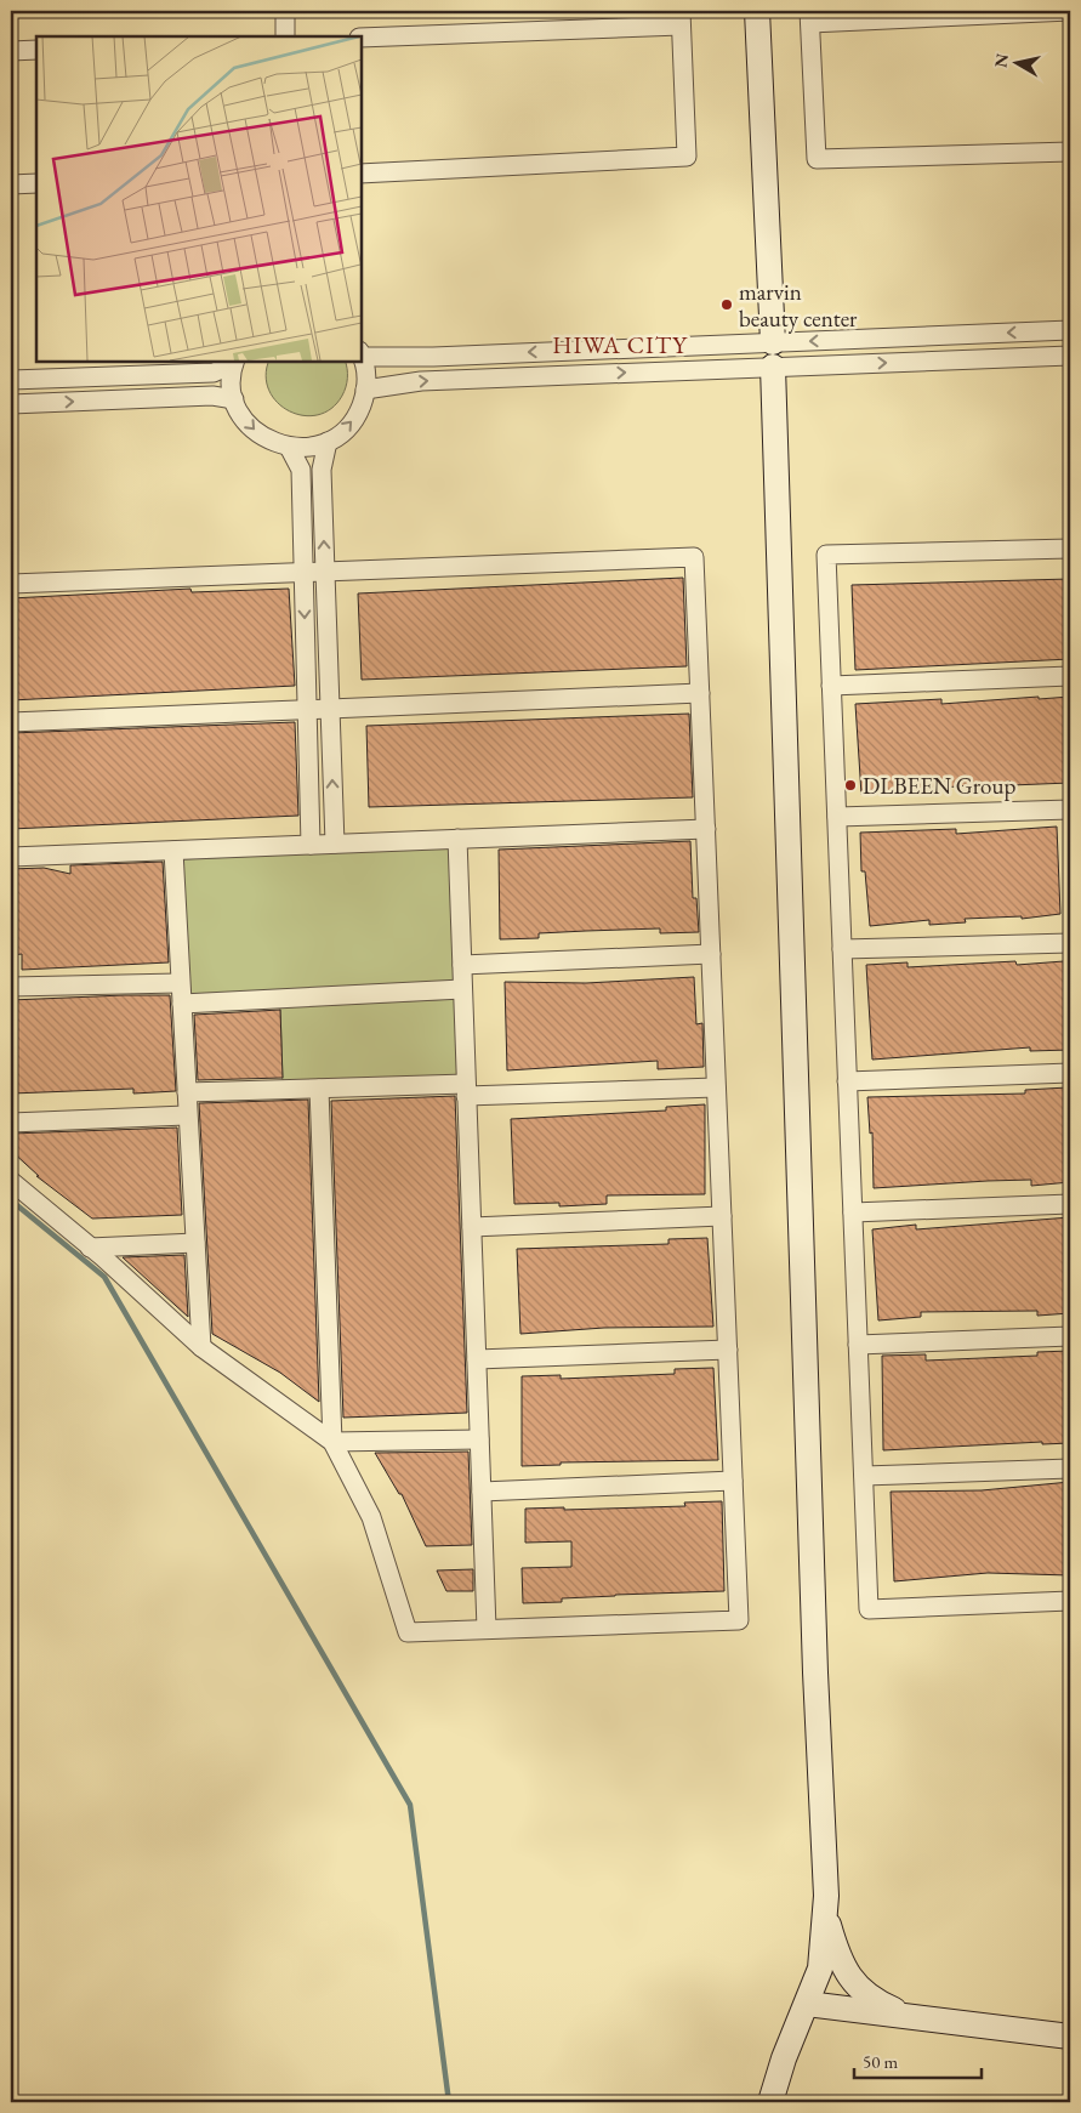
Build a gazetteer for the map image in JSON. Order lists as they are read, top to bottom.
{
  "districts": ["HIWA CITY"],
  "places": ["marvin beauty center", "DLBEEN Group"],
  "scale_bar": "50 m",
  "north": "left"
}
